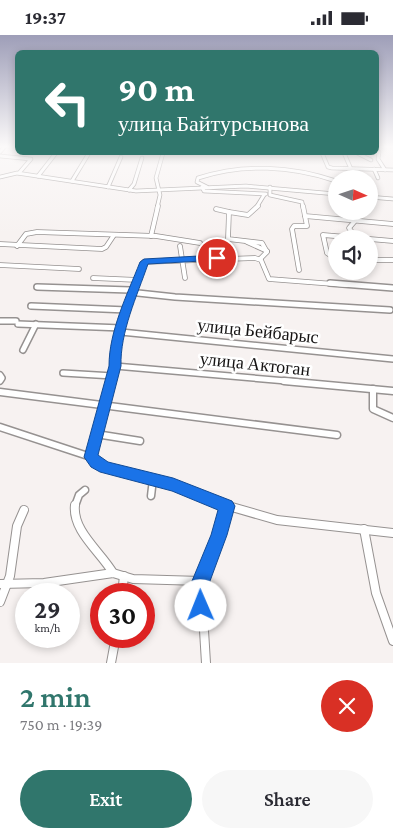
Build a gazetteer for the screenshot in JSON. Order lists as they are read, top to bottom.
{
  "streets": {
    "street": ["улица Бейбарыс", "улица Актоган"]
  },
  "north": "right",
  "page": {
    "status": "19:37",
    "turn": ["90 m", "улица Байтурсынова"],
    "speed": "29 km/h",
    "limit": "30",
    "heading": ["2 min", "750 m · 19:39"],
    "buttons": ["Exit", "Share"]
  }
}
